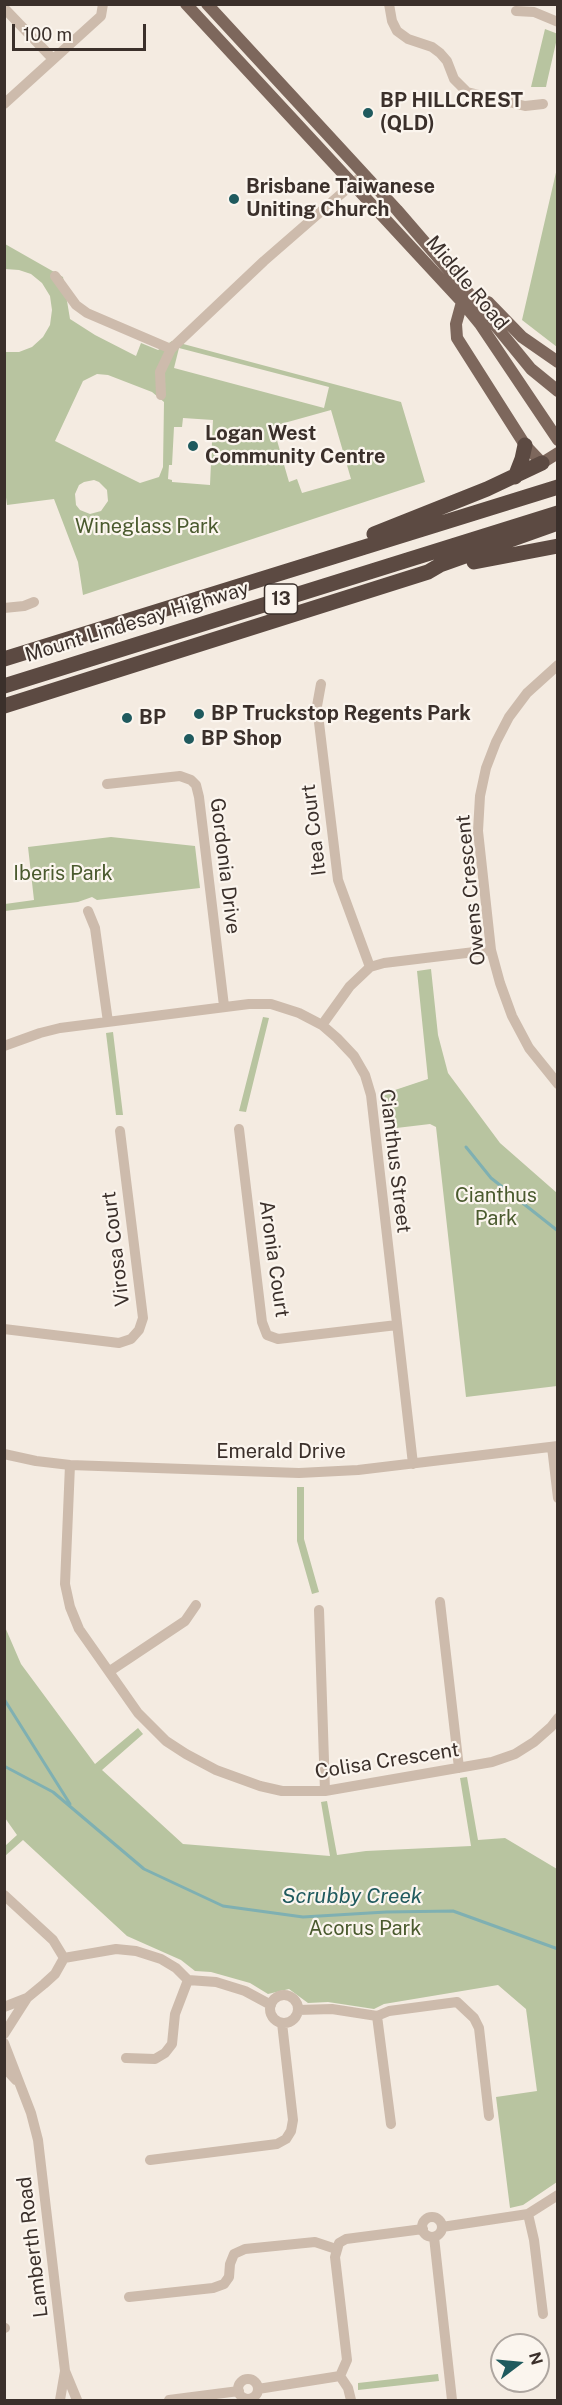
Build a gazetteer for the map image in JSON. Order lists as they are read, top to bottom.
{
  "streets": {
    "highway": ["13", "Mount Lindesay Highway"],
    "main road": ["Middle Road"],
    "street": [
      "Itea Court",
      "Gordonia Drive",
      "Owens Crescent",
      "Cianthus Street",
      "Virosa Court",
      "Aronia Court",
      "Emerald Drive",
      "Colisa Crescent",
      "Lamberth Road"
    ]
  },
  "crossings": [
    ["Gordonia Drive", "Cianthus Street"],
    ["Cianthus Street", "Aronia Court"],
    ["Cianthus Street", "Emerald Drive"],
    ["Emerald Drive", "Colisa Crescent"]
  ],
  "water": ["Scrubby Creek"],
  "parks": [
    "Wineglass Park",
    "Iberis Park",
    "Cianthus Park",
    "Acorus Park"
  ],
  "places": [
    "BP HILLCREST (QLD)",
    "Brisbane Taiwanese Uniting Church",
    "Logan West Community Centre",
    "BP Truckstop Regents Park",
    "BP",
    "BP Shop"
  ],
  "scale_bar": "100 m",
  "north": "right"
}
